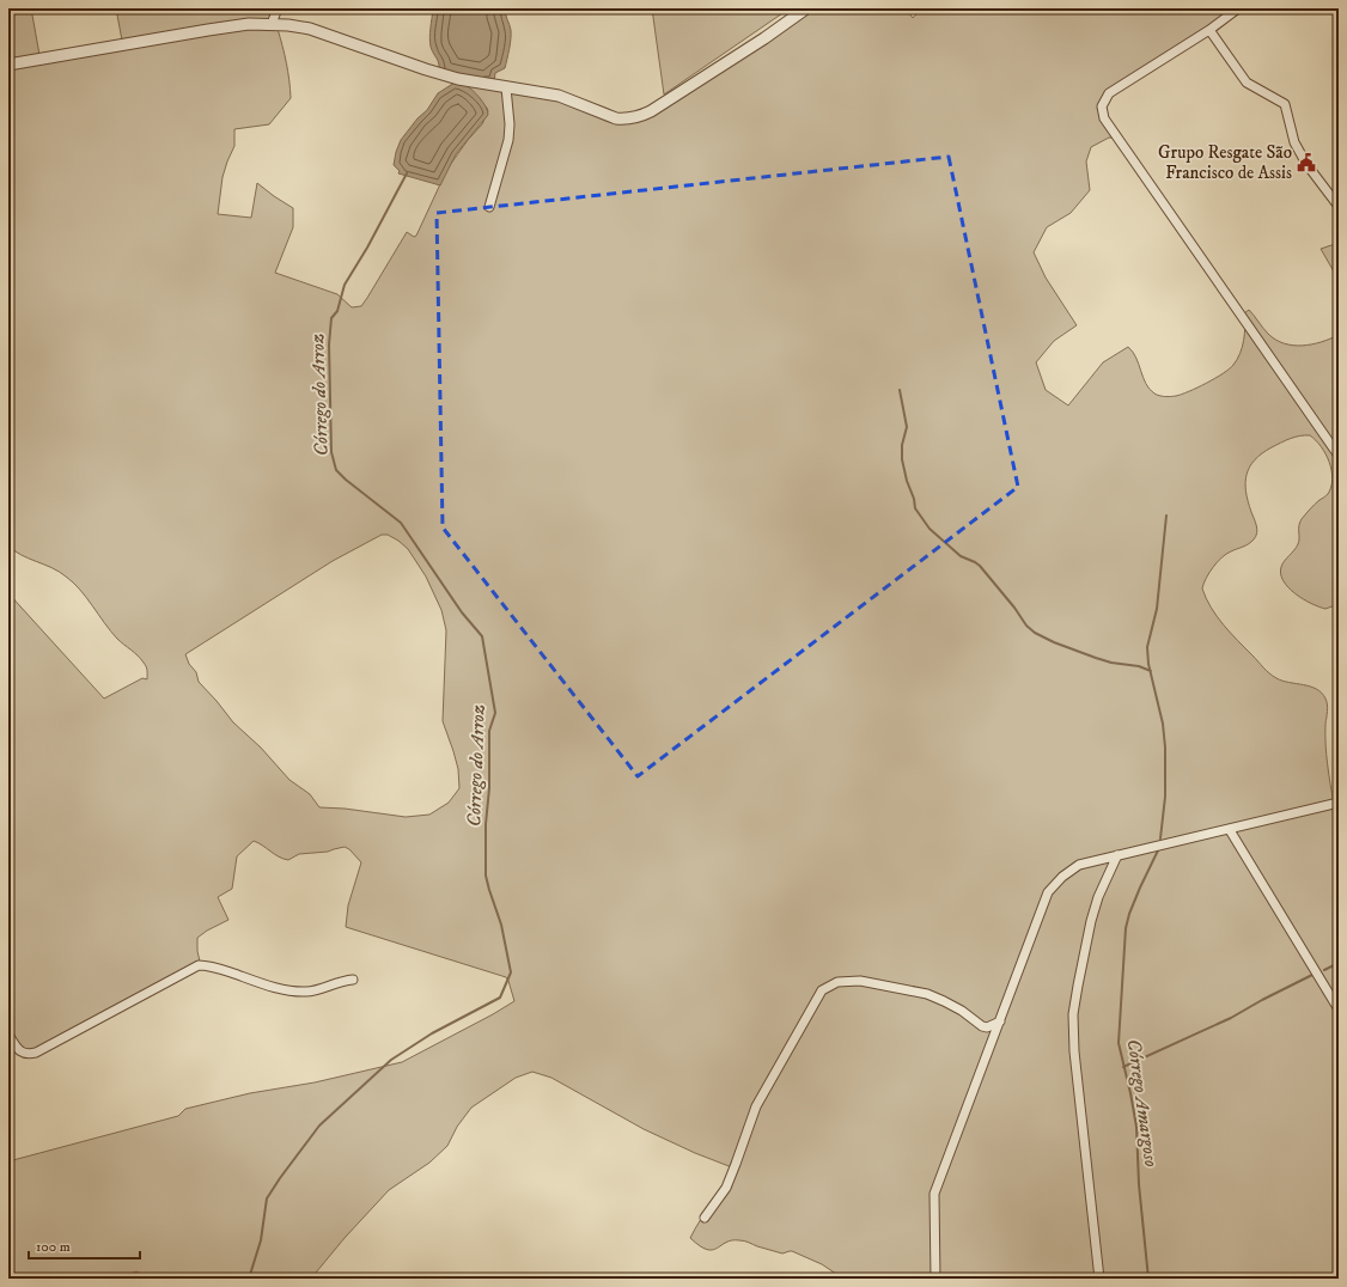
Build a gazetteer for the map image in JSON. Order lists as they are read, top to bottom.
{
  "water": ["Córrego do Arroz", "Córrego Amargoso"],
  "places": {
    "public building": ["Grupo Resgate São Francisco de Assis"]
  },
  "scale_bar": "100 m"
}
